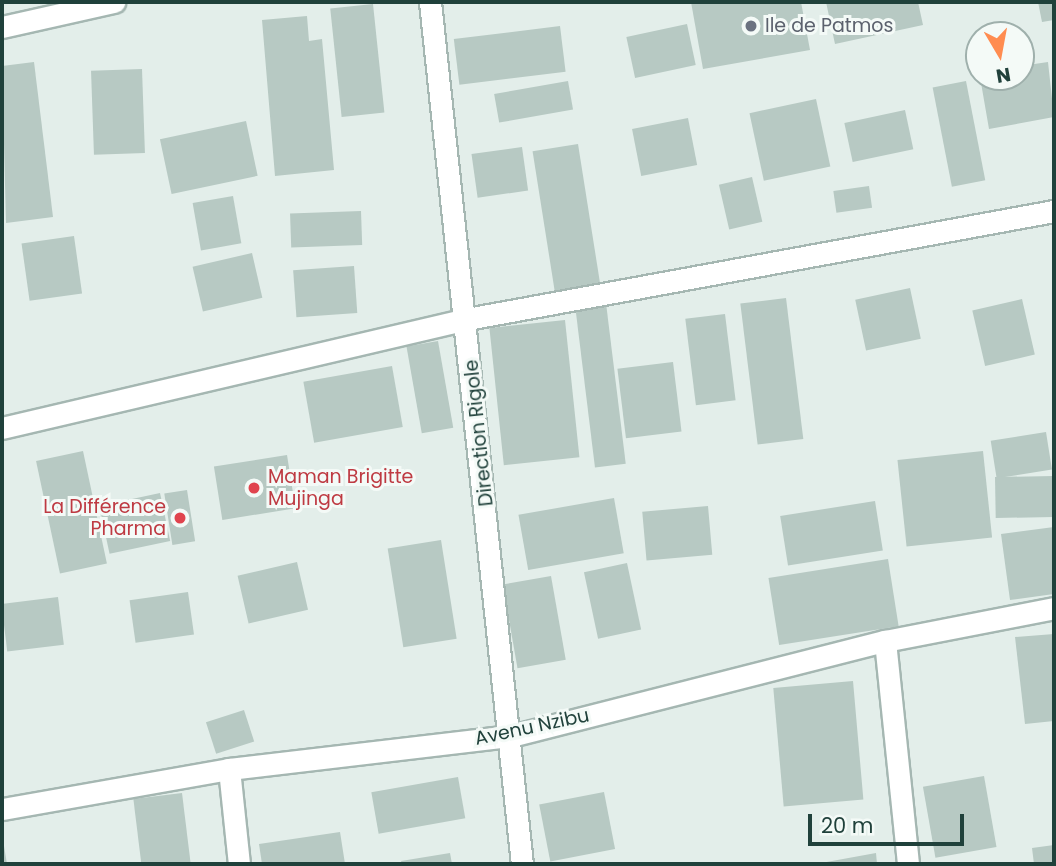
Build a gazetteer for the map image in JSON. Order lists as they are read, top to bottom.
{
  "streets": {
    "street": ["Direction Rigole", "Avenu Nzibu"]
  },
  "crossings": [
    ["Direction Rigole", "Avenu Nzibu"]
  ],
  "places": ["Ile de Patmos", "Maman Brigitte Mujinga", "La Différence Pharma"],
  "scale_bar": "20 m",
  "north": "bottom"
}
